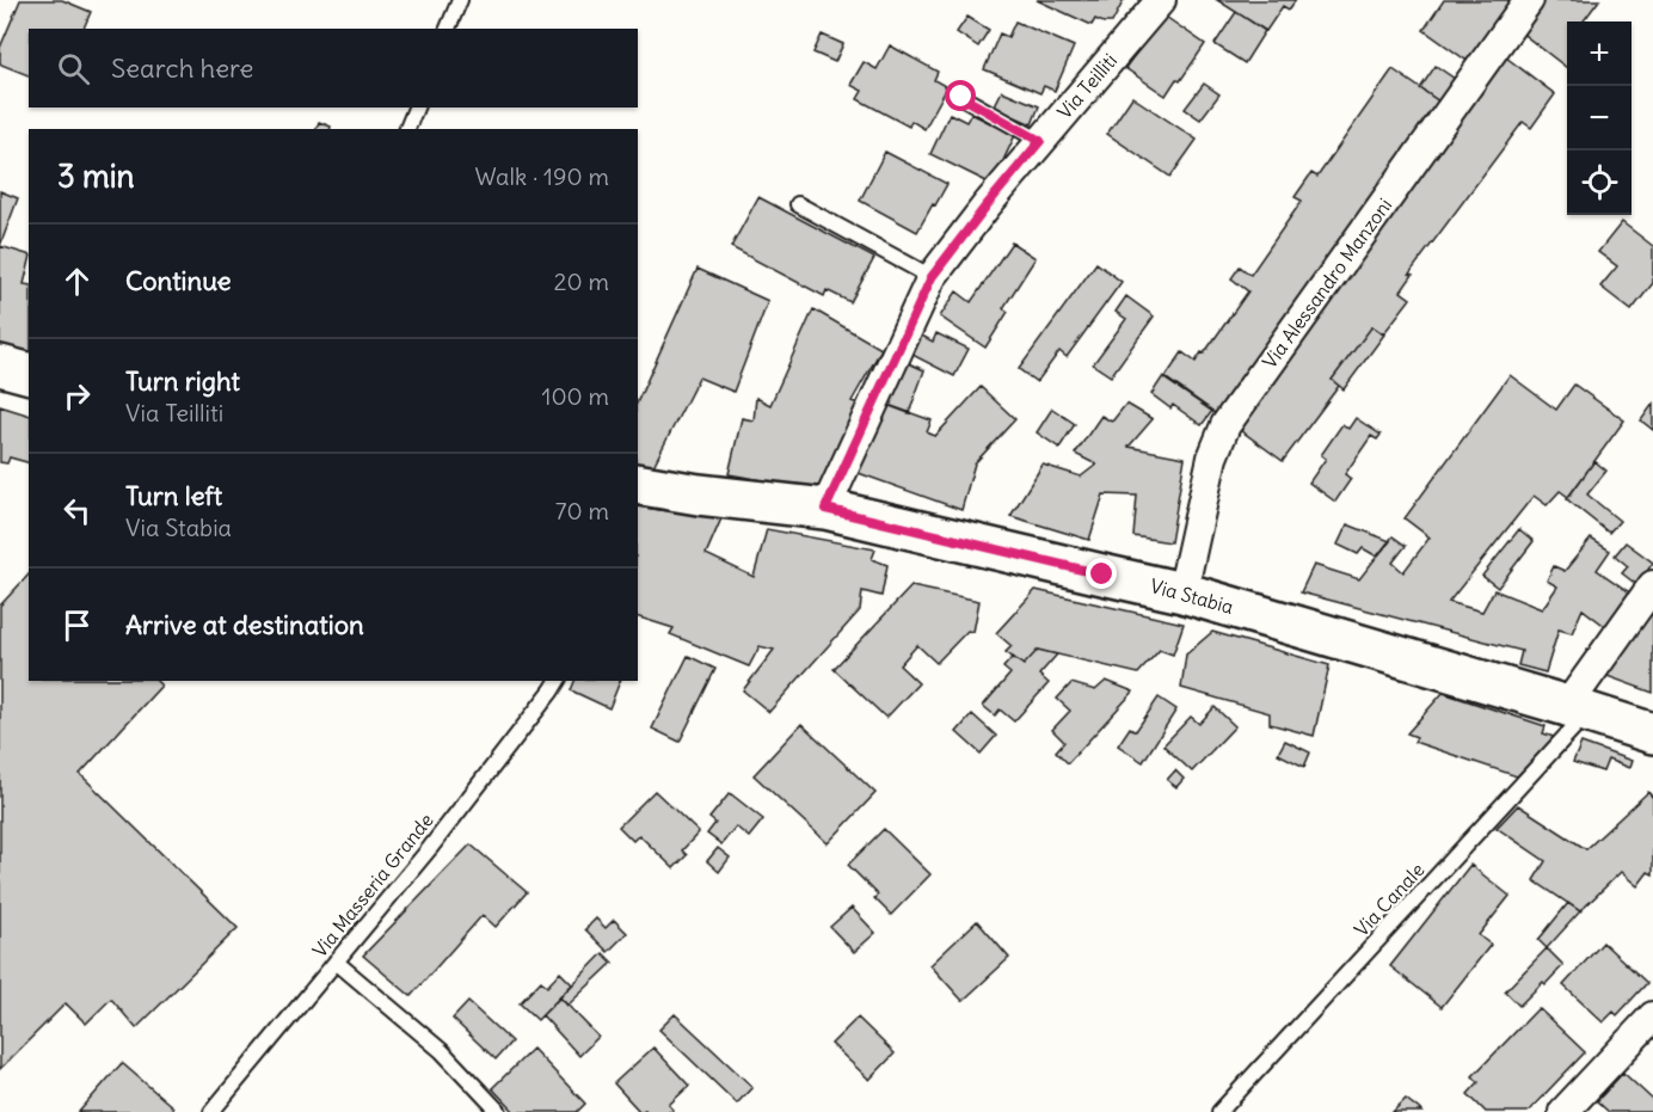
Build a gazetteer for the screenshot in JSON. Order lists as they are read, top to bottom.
{
  "streets": {
    "main road": ["Via Stabia"],
    "street": ["Via Teilliti", "Via Alessandro Manzoni"],
    "lane": ["Via Masseria Grande", "Via Canale"]
  },
  "crossings": [
    ["Via Teilliti", "Via Stabia"],
    ["Via Alessandro Manzoni", "Via Stabia"],
    ["Via Stabia", "Via Canale"]
  ],
  "page": {
    "map_buttons": ["+", "−"],
    "search": "Search here",
    "heading": ["3 min", "Walk · 190 m"],
    "list": [
      ["Continue", "20 m"],
      ["Turn right", "Via Teilliti", "100 m"],
      ["Turn left", "Via Stabia", "70 m"],
      "Arrive at destination"
    ]
  }
}
